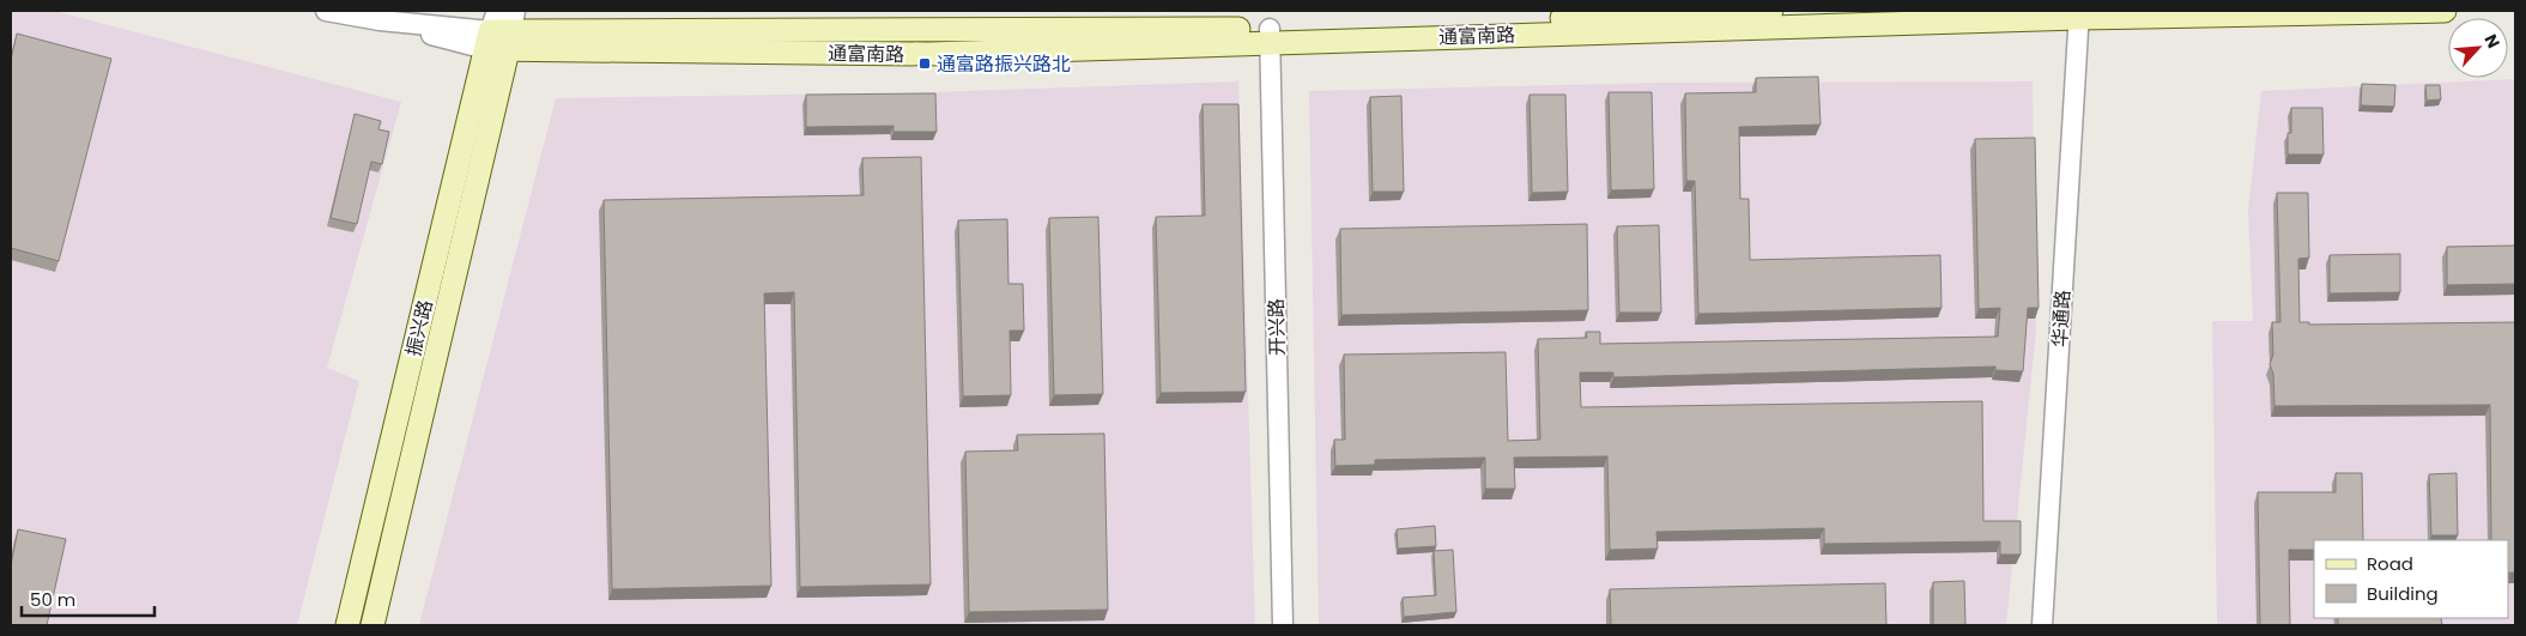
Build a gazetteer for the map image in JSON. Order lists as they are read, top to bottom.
{
  "streets": {
    "main road": ["通富南路", "振兴路"],
    "street": ["华通路", "开兴路"]
  },
  "crossings": [
    ["通富南路", "华通路"],
    ["通富南路", "开兴路"],
    ["通富南路", "振兴路"]
  ],
  "places": {
    "transit": ["通富路振兴路北"]
  },
  "legend": ["Road", "Building"],
  "scale_bar": "50 m",
  "north": "top right"
}
